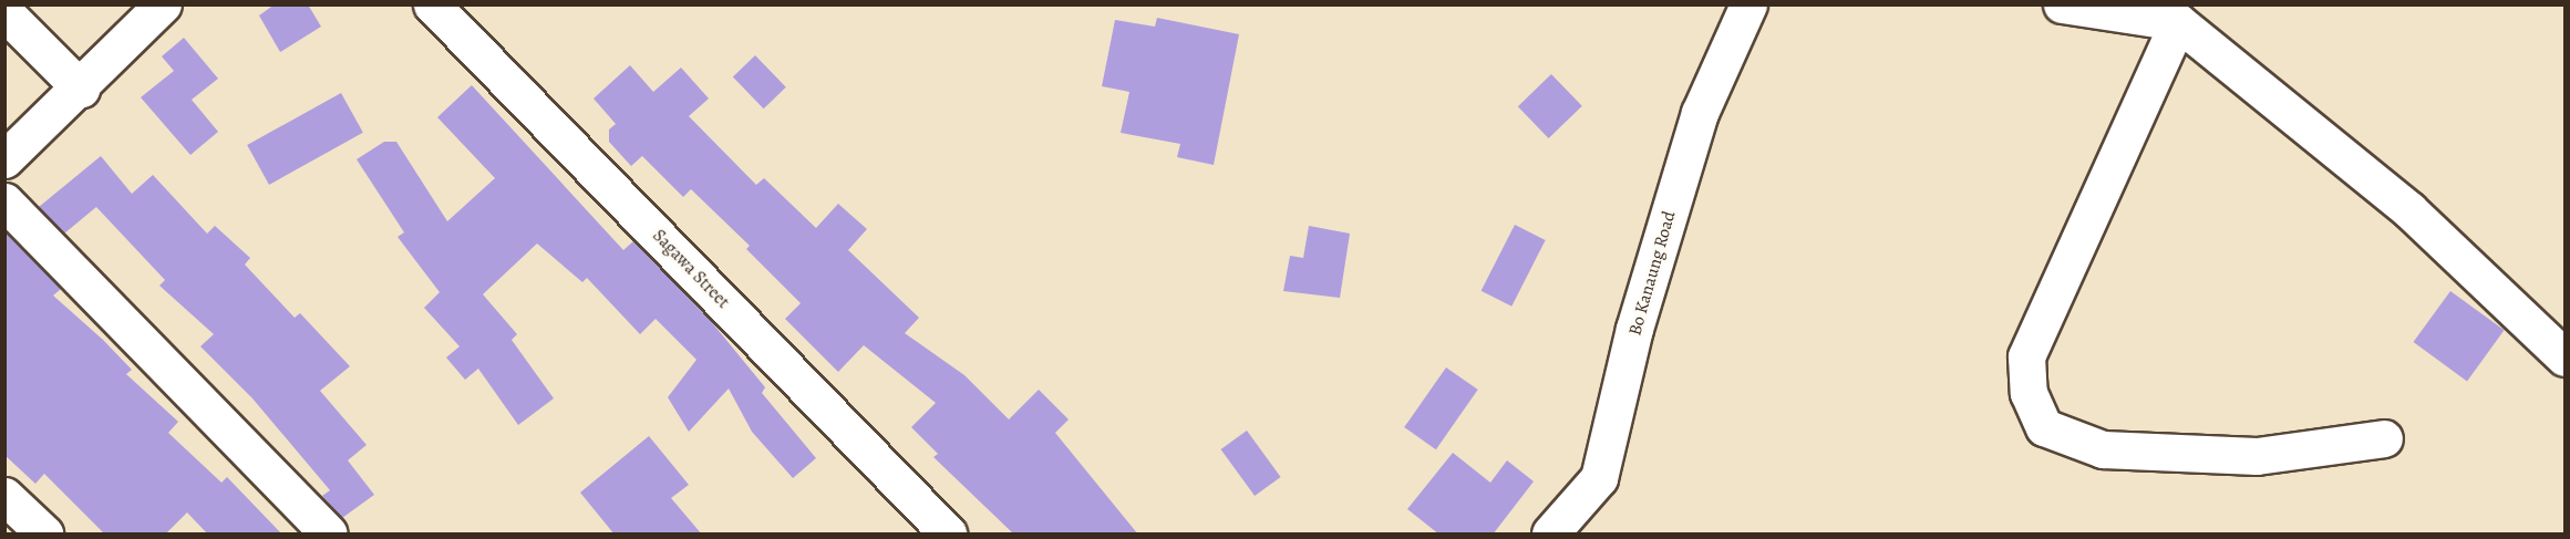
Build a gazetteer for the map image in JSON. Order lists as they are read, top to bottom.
{
  "streets": {
    "street": ["Sagawa Street", "Bo Kanaung Road"]
  }
}
